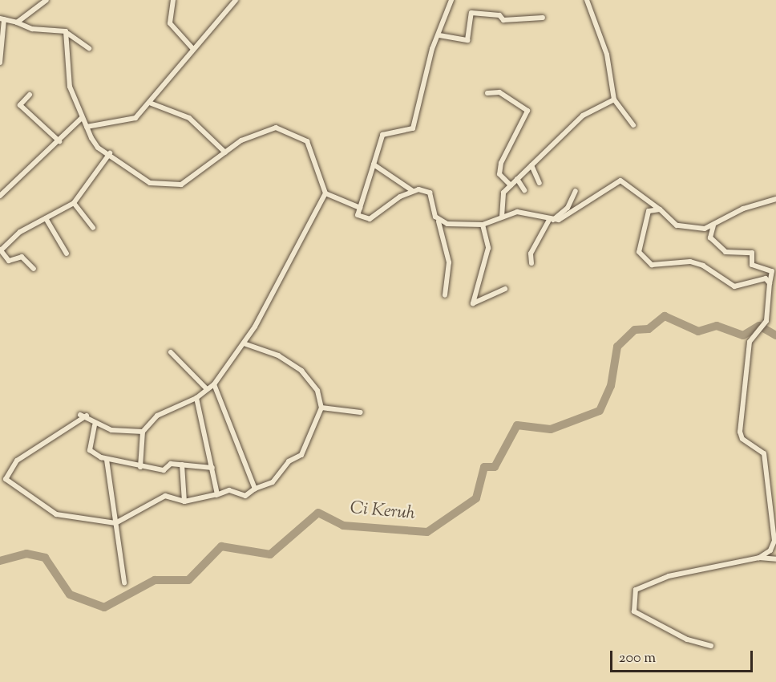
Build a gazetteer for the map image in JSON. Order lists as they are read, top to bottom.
{
  "water": ["Ci Keruh"],
  "scale_bar": "200 m"
}
